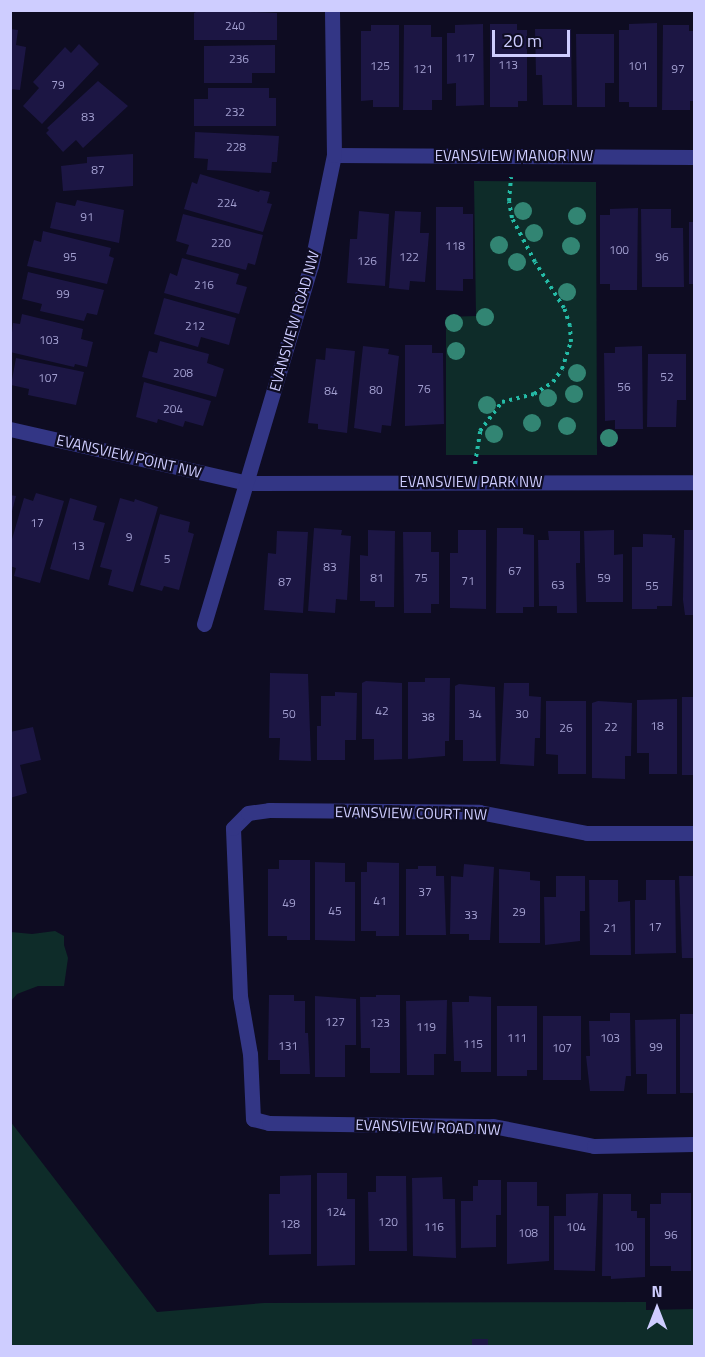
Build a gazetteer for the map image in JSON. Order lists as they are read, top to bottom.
{
  "streets": {
    "street": [
      "EVANSVIEW MANOR NW",
      "EVANSVIEW ROAD NW",
      "EVANSVIEW POINT NW",
      "EVANSVIEW PARK NW",
      "EVANSVIEW COURT NW"
    ]
  },
  "crossings": [
    ["EVANSVIEW MANOR NW", "EVANSVIEW ROAD NW"],
    ["EVANSVIEW ROAD NW", "EVANSVIEW POINT NW"],
    ["EVANSVIEW ROAD NW", "EVANSVIEW PARK NW"],
    ["EVANSVIEW ROAD NW", "EVANSVIEW COURT NW"],
    ["EVANSVIEW POINT NW", "EVANSVIEW PARK NW"]
  ],
  "house_numbers": [
    "240",
    "117",
    "236",
    "113",
    "125",
    "101",
    "121",
    "97",
    "79",
    "232",
    "83",
    "228",
    "87",
    "224",
    "91",
    "220",
    "118",
    "100",
    "95",
    "122",
    "96",
    "126",
    "216",
    "99",
    "212",
    "103",
    "208",
    "52",
    "107",
    "56",
    "76",
    "80",
    "84",
    "204",
    "17",
    "9",
    "13",
    "5",
    "83",
    "67",
    "81",
    "75",
    "59",
    "71",
    "87",
    "63",
    "55",
    "42",
    "50",
    "34",
    "30",
    "38",
    "18",
    "22",
    "26",
    "37",
    "41",
    "49",
    "45",
    "29",
    "33",
    "17",
    "21",
    "127",
    "123",
    "119",
    "111",
    "103",
    "115",
    "131",
    "99",
    "107",
    "124",
    "120",
    "128",
    "116",
    "104",
    "108",
    "96",
    "100"
  ],
  "scale_bar": "20 m",
  "north": "top"
}
